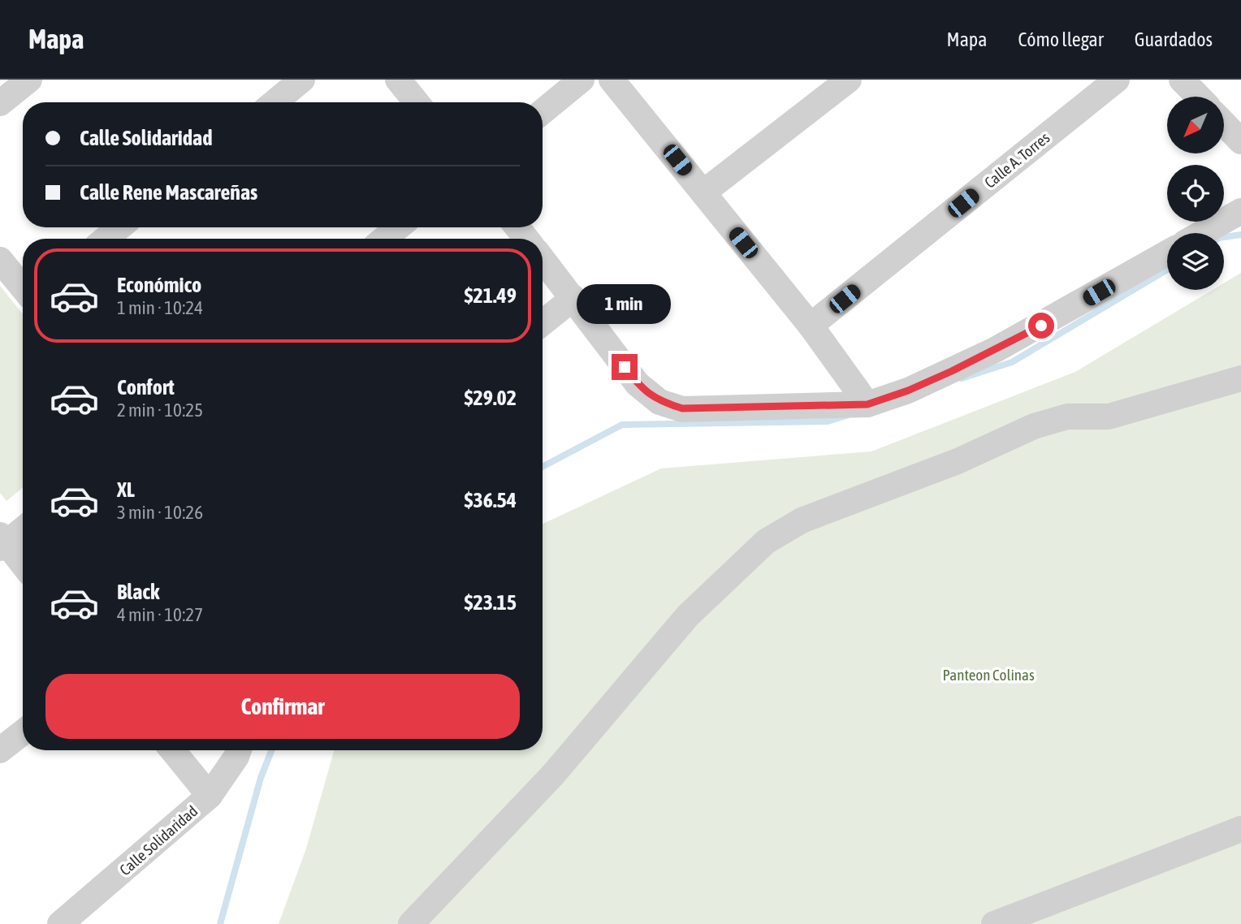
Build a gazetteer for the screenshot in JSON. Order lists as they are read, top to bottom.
{
  "streets": {
    "street": ["Calle A. Torres", "Calle Solidaridad"]
  },
  "parks": ["Panteon Colinas"],
  "north": "bottom left",
  "page": {
    "header": "Mapa",
    "nav": ["Mapa", "Cómo llegar", "Guardados"],
    "banner": ["Calle Solidaridad", "Calle Rene Mascareñas"],
    "list": [
      {
        "name": "Económico",
        "note": "1 min · 10:24",
        "value": "$21.49"
      },
      {
        "name": "Confort",
        "note": "2 min · 10:25",
        "value": "$29.02"
      },
      {
        "name": "XL",
        "note": "3 min · 10:26",
        "value": "$36.54"
      },
      {
        "name": "Black",
        "note": "4 min · 10:27",
        "value": "$23.15"
      }
    ],
    "bubble": "1 min",
    "buttons": "Confirmar"
  }
}
